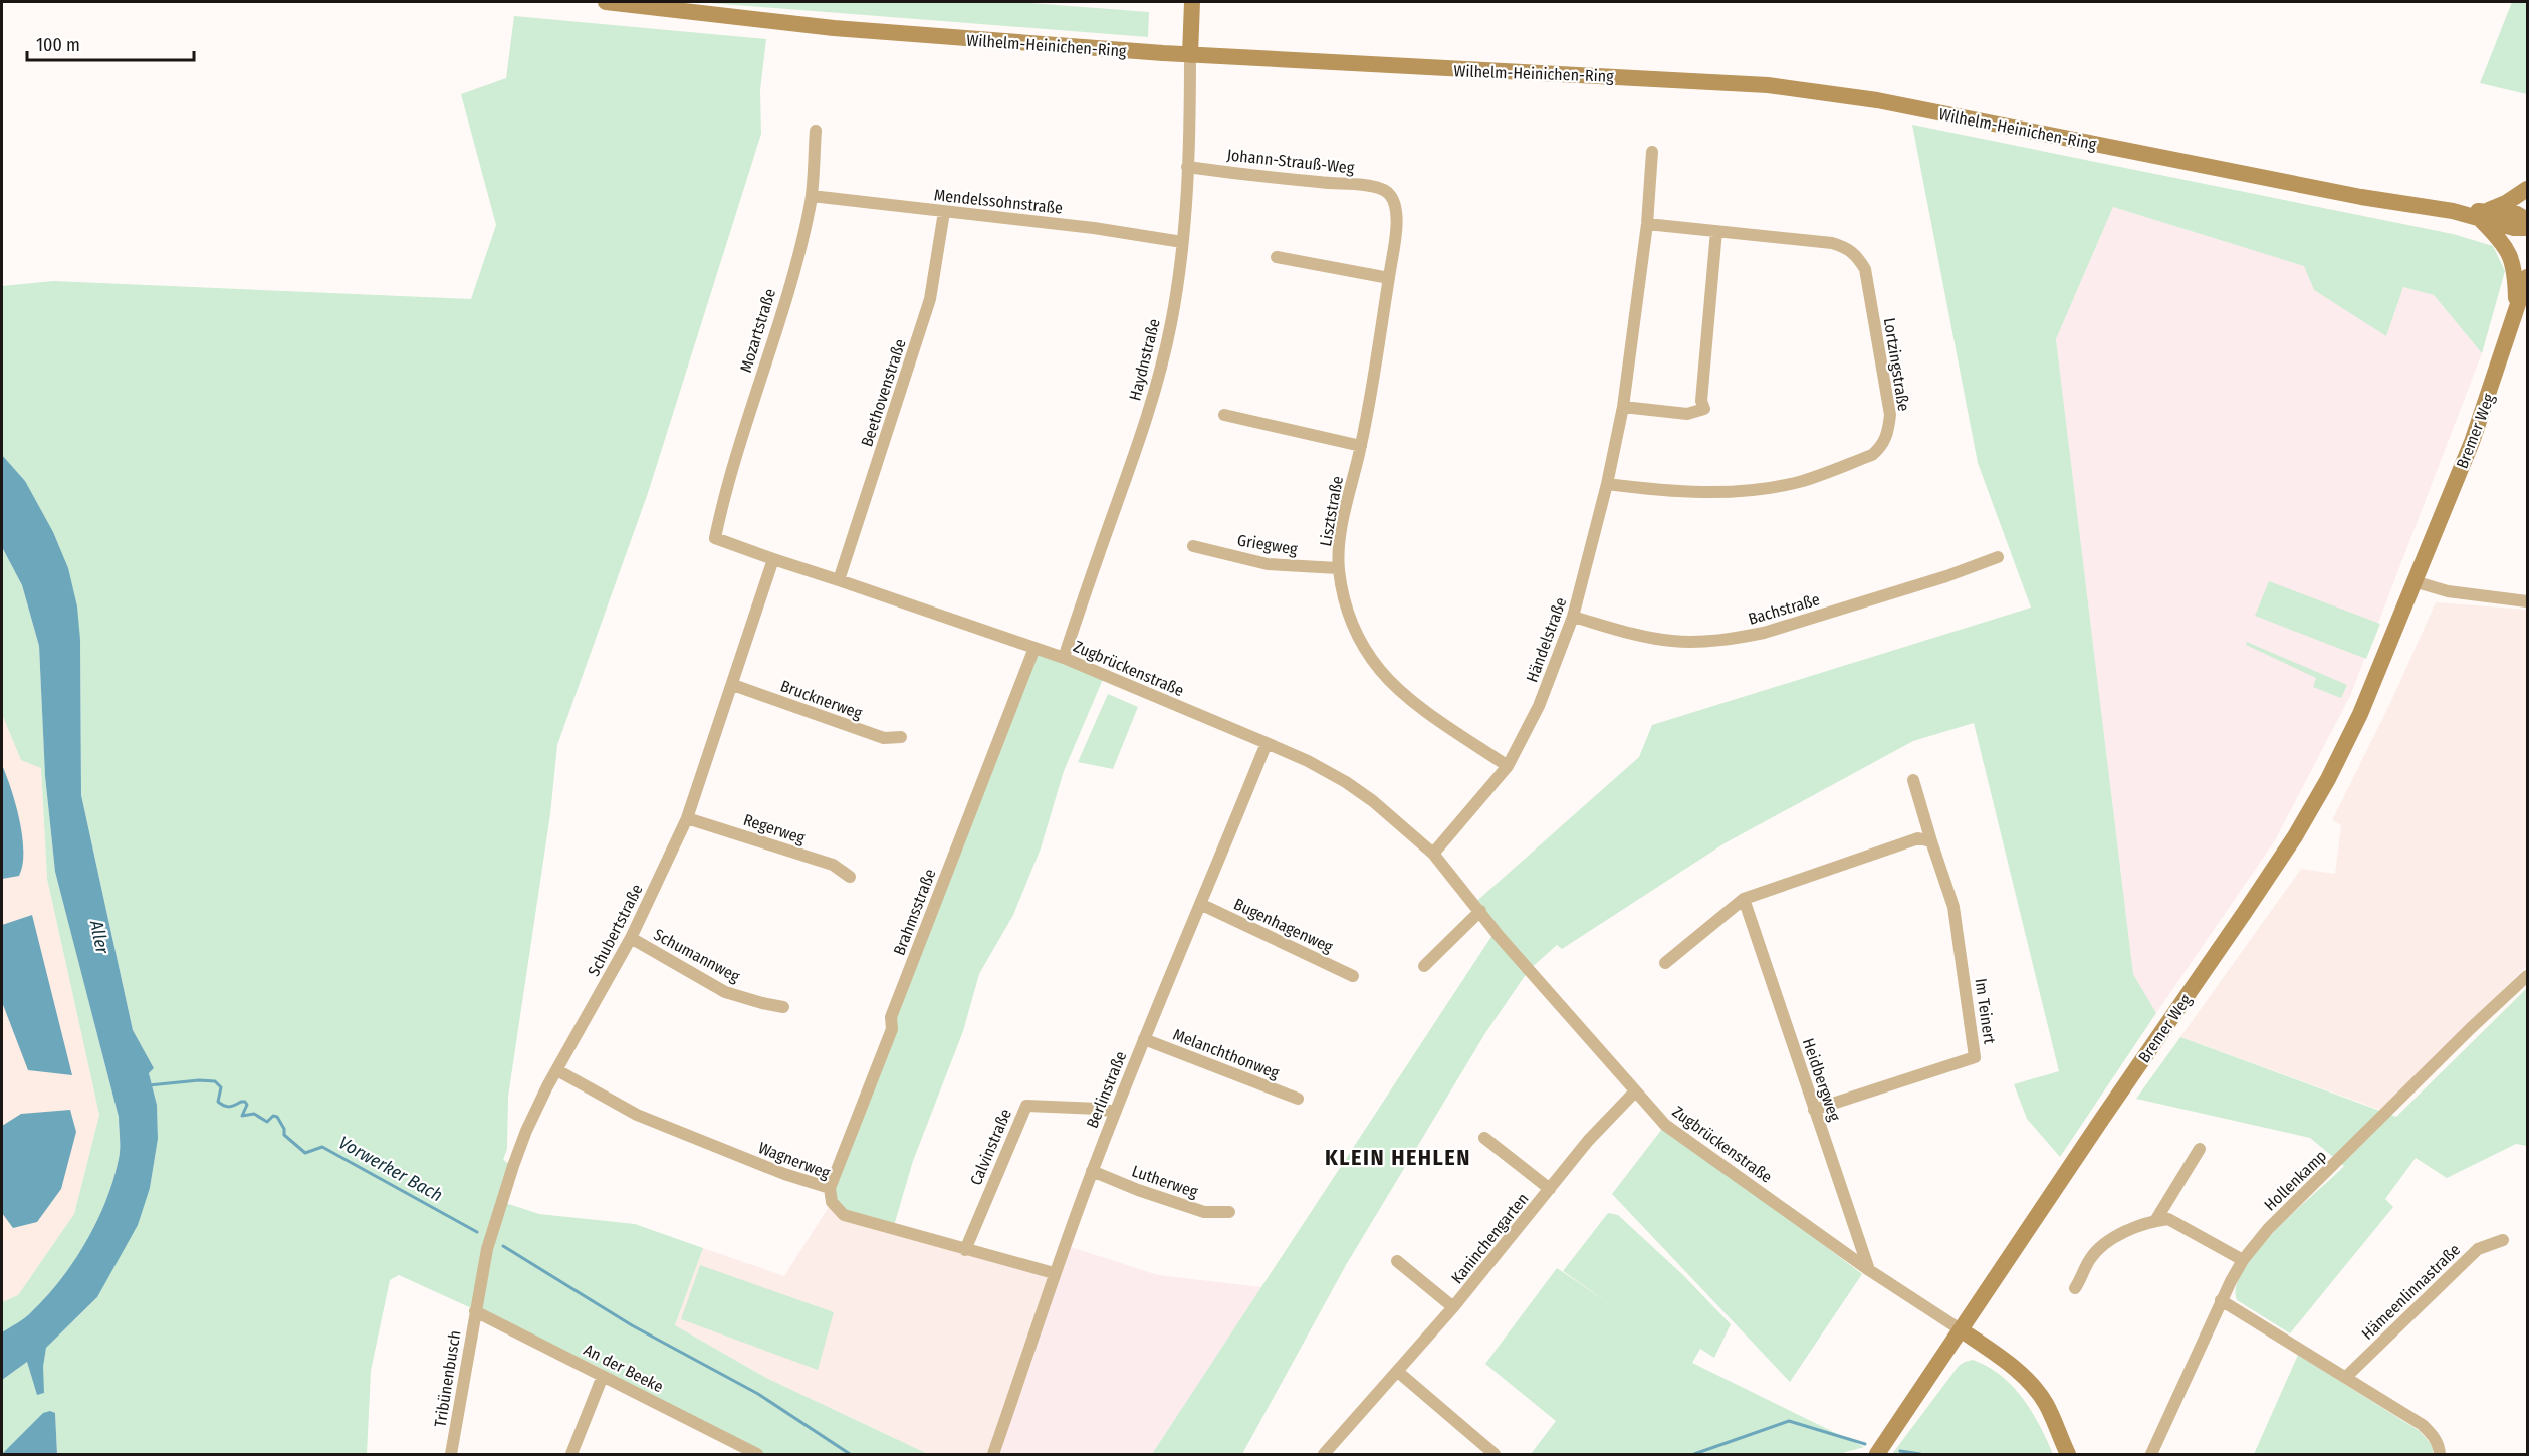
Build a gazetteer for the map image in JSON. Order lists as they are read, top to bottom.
{
  "streets": {
    "main road": ["Wilhelm-Heinichen-Ring", "Bremer Weg"],
    "street": [
      "Johann-Strauß-Weg",
      "Mendelssohnstraße",
      "Mozartstraße",
      "Haydnstraße",
      "Lortzingstraße",
      "Beethovenstraße",
      "Lisztstraße",
      "Griegweg",
      "Bachstraße",
      "Händelstraße",
      "Zugbrückenstraße",
      "Brucknerweg",
      "Regerweg",
      "Brahmsstraße",
      "Bugenhagenweg",
      "Schubertstraße",
      "Schumannweg",
      "Im Teinert",
      "Melanchthonweg",
      "Heidbergweg",
      "Berlinstraße",
      "Calvinstraße",
      "Wagnerweg",
      "Hollenkamp",
      "Lutherweg",
      "Kaninchengarten",
      "Hämeenlinnastraße",
      "An der Beeke",
      "Tribünenbusch"
    ]
  },
  "crossings": [
    ["Wilhelm-Heinichen-Ring", "Haydnstraße"],
    ["Johann-Strauß-Weg", "Haydnstraße"],
    ["Johann-Strauß-Weg", "Lisztstraße"],
    ["Mendelssohnstraße", "Mozartstraße"],
    ["Mendelssohnstraße", "Haydnstraße"],
    ["Mendelssohnstraße", "Beethovenstraße"],
    ["Mozartstraße", "Zugbrückenstraße"],
    ["Haydnstraße", "Zugbrückenstraße"],
    ["Lortzingstraße", "Händelstraße"],
    ["Beethovenstraße", "Zugbrückenstraße"],
    ["Bremer Weg", "Zugbrückenstraße"],
    ["Lisztstraße", "Griegweg"],
    ["Lisztstraße", "Händelstraße"],
    ["Bachstraße", "Händelstraße"],
    ["Händelstraße", "Zugbrückenstraße"],
    ["Zugbrückenstraße", "Brahmsstraße"],
    ["Zugbrückenstraße", "Schubertstraße"],
    ["Zugbrückenstraße", "Heidbergweg"],
    ["Zugbrückenstraße", "Berlinstraße"],
    ["Zugbrückenstraße", "Kaninchengarten"],
    ["Brucknerweg", "Schubertstraße"],
    ["Regerweg", "Schubertstraße"],
    ["Brahmsstraße", "Wagnerweg"],
    ["Bugenhagenweg", "Berlinstraße"],
    ["Schubertstraße", "Schumannweg"],
    ["Schubertstraße", "Wagnerweg"],
    ["Schubertstraße", "An der Beeke"],
    ["Schubertstraße", "Tribünenbusch"],
    ["Im Teinert", "Heidbergweg"],
    ["Melanchthonweg", "Berlinstraße"],
    ["Berlinstraße", "Calvinstraße"],
    ["Berlinstraße", "Wagnerweg"],
    ["Berlinstraße", "Lutherweg"],
    ["Calvinstraße", "Wagnerweg"],
    ["An der Beeke", "Tribünenbusch"]
  ],
  "districts": ["KLEIN HEHLEN"],
  "water": ["Aller", "Vorwerker Bach"],
  "scale_bar": "100 m"
}
